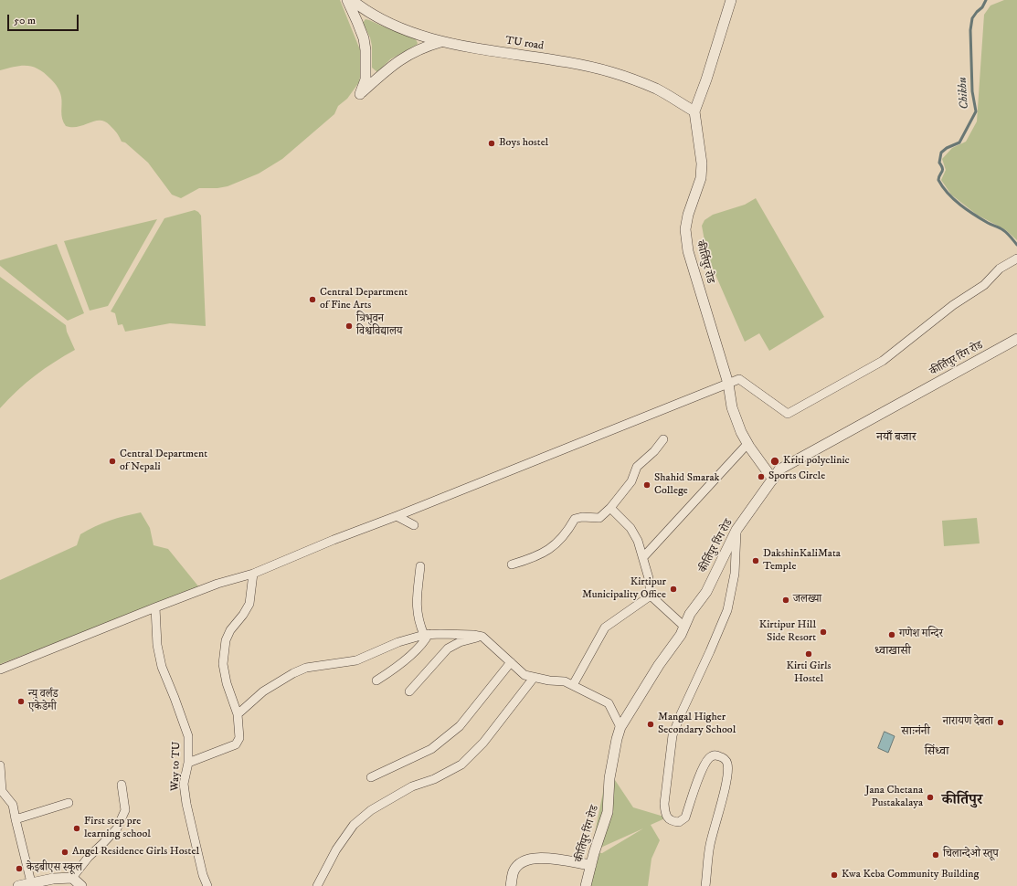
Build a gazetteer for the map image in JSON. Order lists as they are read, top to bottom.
{
  "streets": {
    "street": [
      "TU road",
      "कीर्तिपुर रोड",
      "कीर्तिपुर रिंग रोड",
      "Way to TU"
    ]
  },
  "crossings": [
    ["TU road", "कीर्तिपुर रोड"],
    ["कीर्तिपुर रोड", "कीर्तिपुर रिंग रोड"]
  ],
  "districts": [
    "नयाँ बजार",
    "ध्वाखासी",
    "साःनंनी",
    "सिंध्वा",
    "कीर्तिपुर"
  ],
  "water": ["Chikhu"],
  "places": [
    "Boys hostel",
    "Central Department of Fine Arts",
    "त्रिभुवन विश्वविद्यालय",
    "Central Department of Nepali",
    "Kriti polyclinic",
    "Sports Circle",
    "Shahid Smarak College",
    "DakshinKaliMata Temple",
    "Kirtipur Municipality Office",
    "जलख्या",
    "Kirtipur Hill Side Resort",
    "गणेश मन्दिर",
    "Kirti Girls Hostel",
    "न्यु वर्लड एकेडेमी",
    "नारायण देबता",
    "Mangal Higher Secondary School",
    "Jana Chetana Pustakalaya",
    "First step pre learning school",
    "Angel Residence Girls Hostel",
    "चिलान्देओ स्तूप",
    "केइबीएस स्कूल",
    "Kwa Keba Community Building"
  ],
  "scale_bar": "50 m"
}
